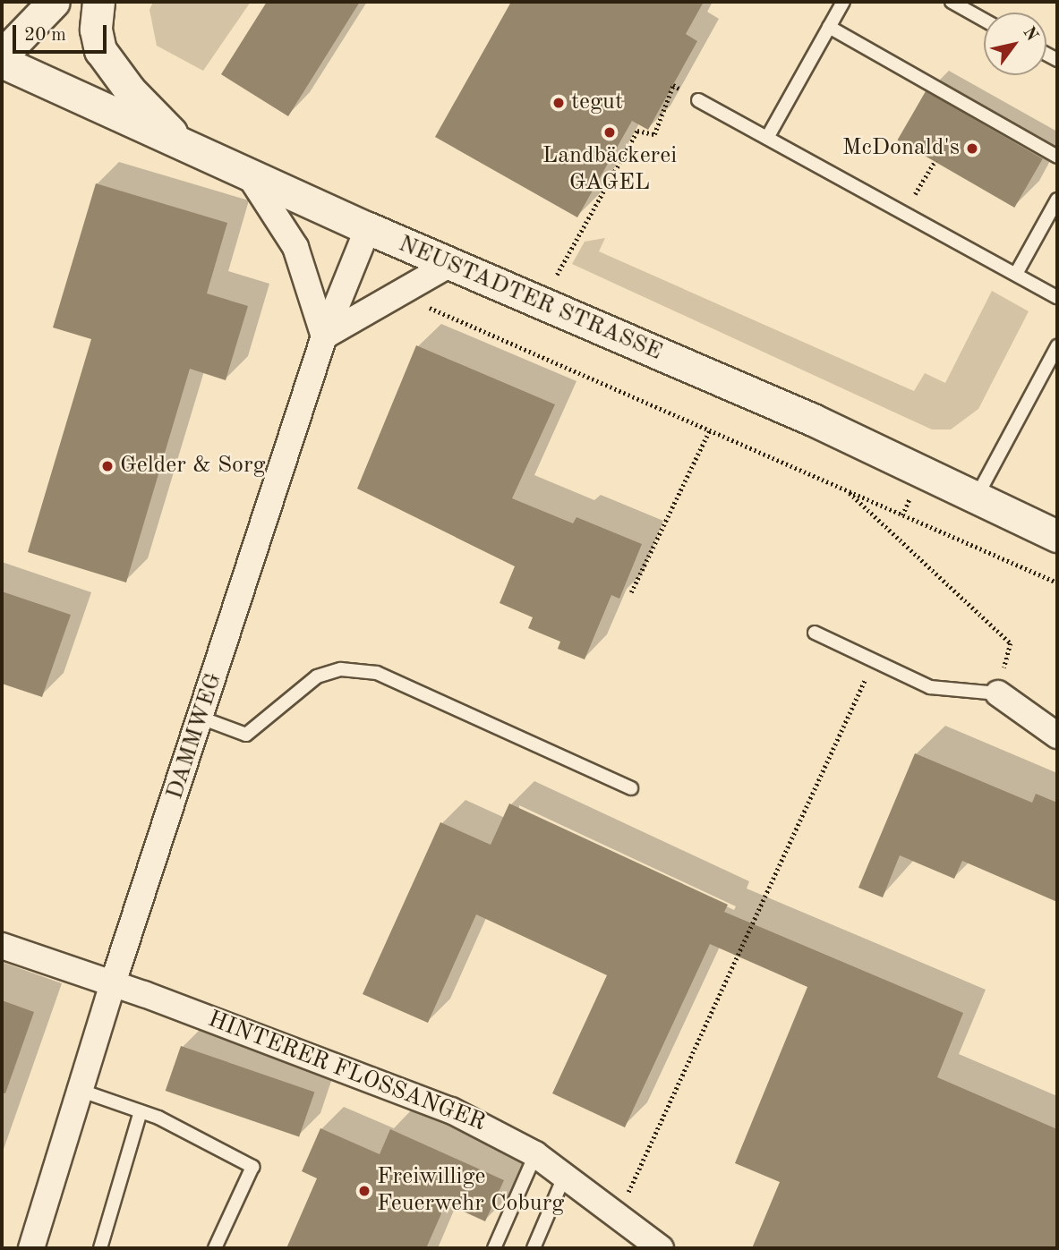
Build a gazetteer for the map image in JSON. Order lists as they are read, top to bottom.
{
  "streets": {
    "street": ["NEUSTADTER STRASSE", "DAMMWEG", "HINTERER FLOSSANGER"]
  },
  "crossings": [
    ["NEUSTADTER STRASSE", "DAMMWEG"],
    ["DAMMWEG", "HINTERER FLOSSANGER"]
  ],
  "places": [
    "tegut",
    "Landbäckerei GAGEL",
    "McDonald's",
    "Gelder & Sorg",
    "Freiwillige Feuerwehr Coburg"
  ],
  "scale_bar": "20 m",
  "north": "top right"
}
